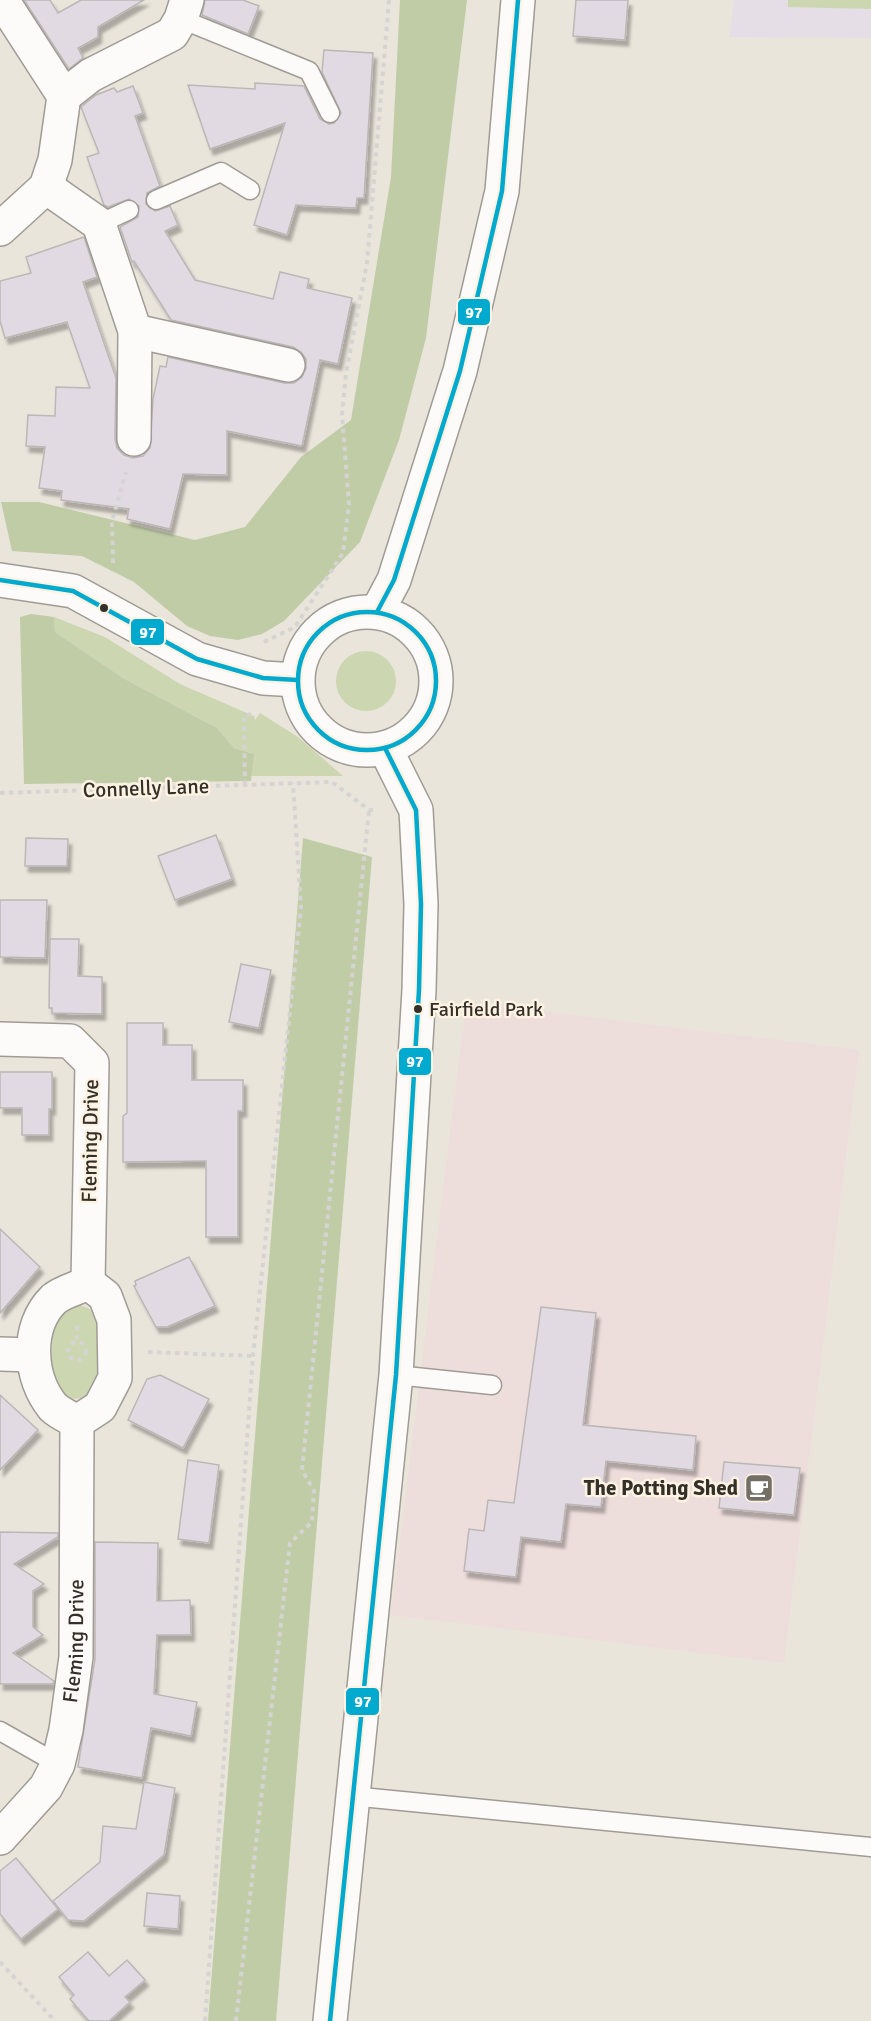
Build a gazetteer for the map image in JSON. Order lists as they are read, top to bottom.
{
  "streets": {
    "street": ["Fleming Drive"],
    "path": ["Connelly Lane"]
  },
  "places": {
    "other": ["Fairfield Park"],
    "cafe": ["The Potting Shed"]
  },
  "lines": ["transit line 97"]
}
